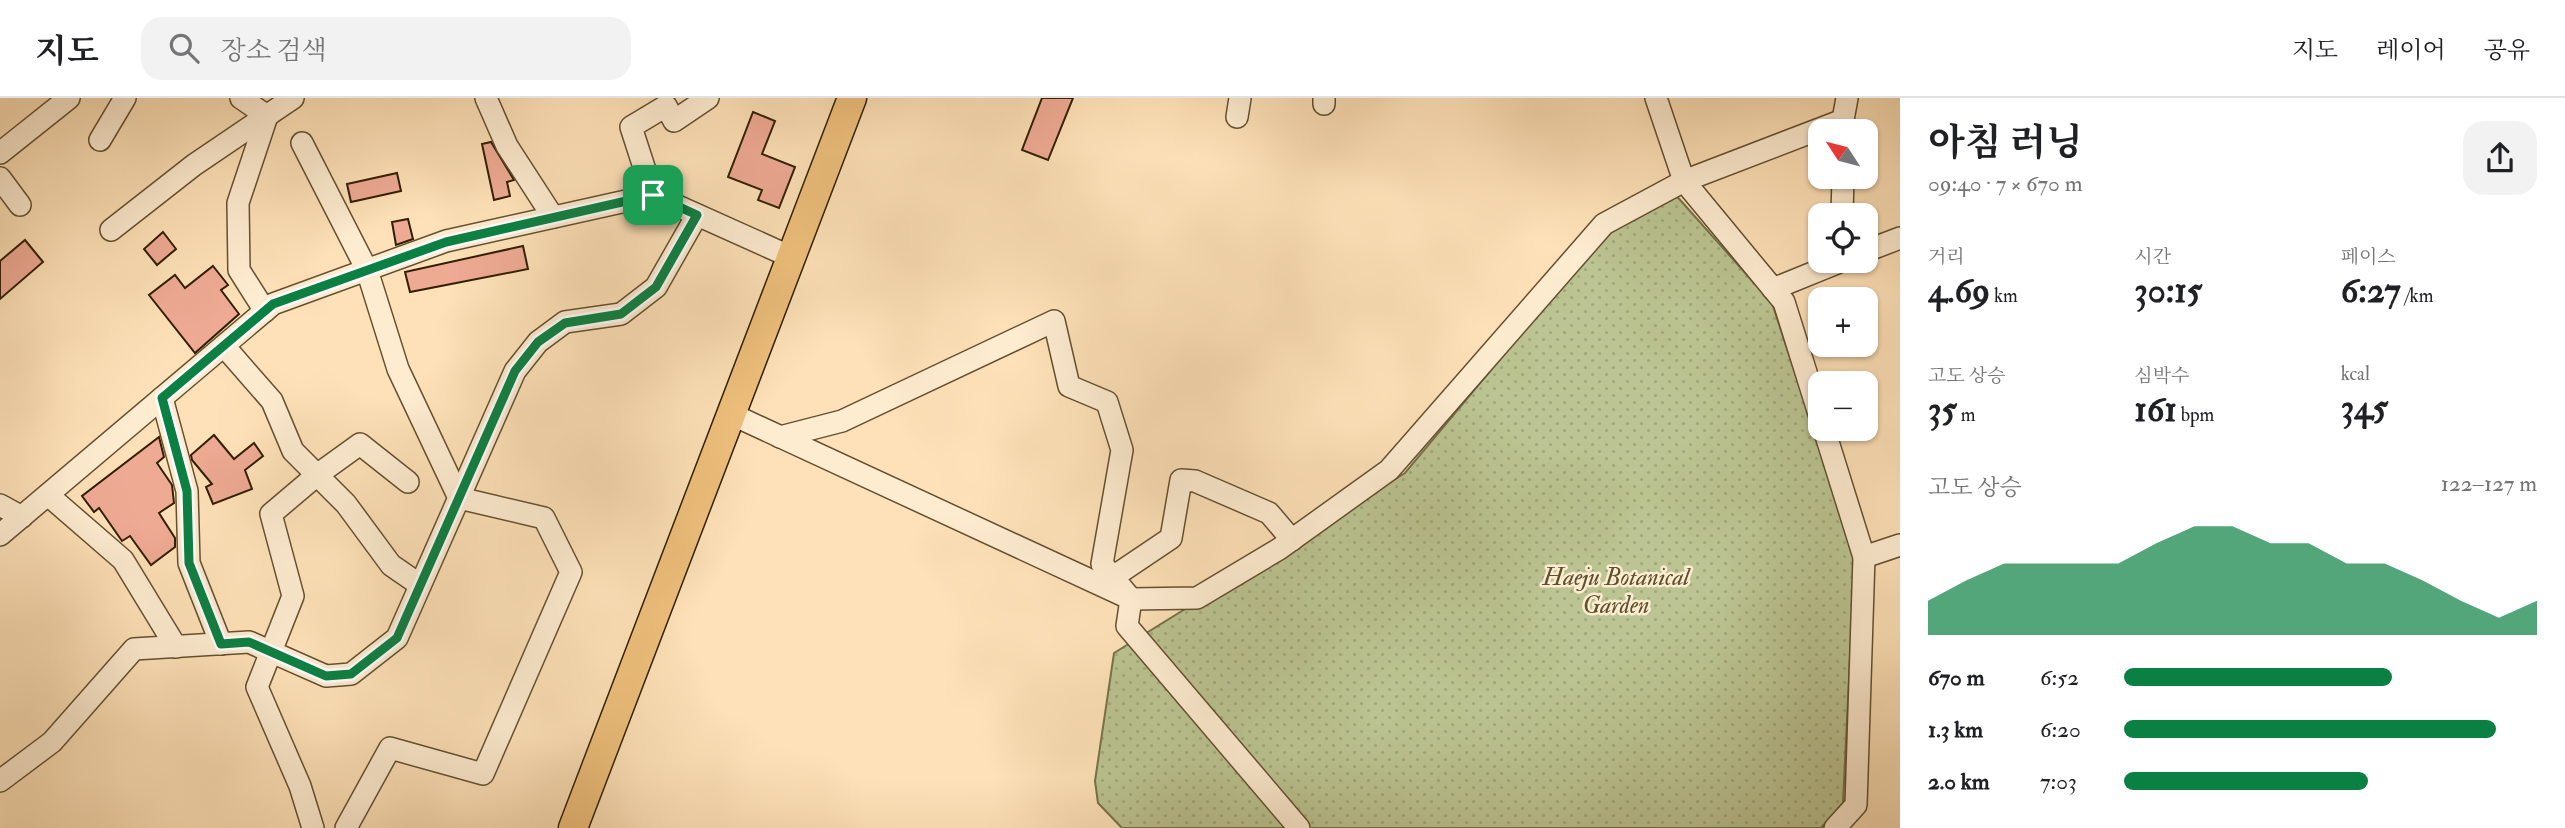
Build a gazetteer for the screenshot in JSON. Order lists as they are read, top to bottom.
{
  "parks": ["Haeju Botanical Garden"],
  "north": "top left",
  "page": {
    "header": "지도",
    "search": "장소 검색",
    "nav": ["지도", "레이어", "공유"],
    "heading": ["아침 러닝", "09:40 · 7 × 670 m"],
    "map_buttons": ["+", "−"],
    "stats": [
      ["거리", "4.69 km"],
      ["시간", "30:15"],
      ["페이스", "6:27 /km"],
      ["고도 상승", "35 m"],
      ["심박수", "161 bpm"],
      ["kcal", "345"]
    ],
    "chart": ["고도 상승", "122–127 m"],
    "list": [
      {
        "name": "670 m",
        "note": "6:52"
      },
      {
        "name": "1.3 km",
        "note": "6:20"
      },
      {
        "name": "2.0 km",
        "note": "7:03"
      }
    ]
  }
}
